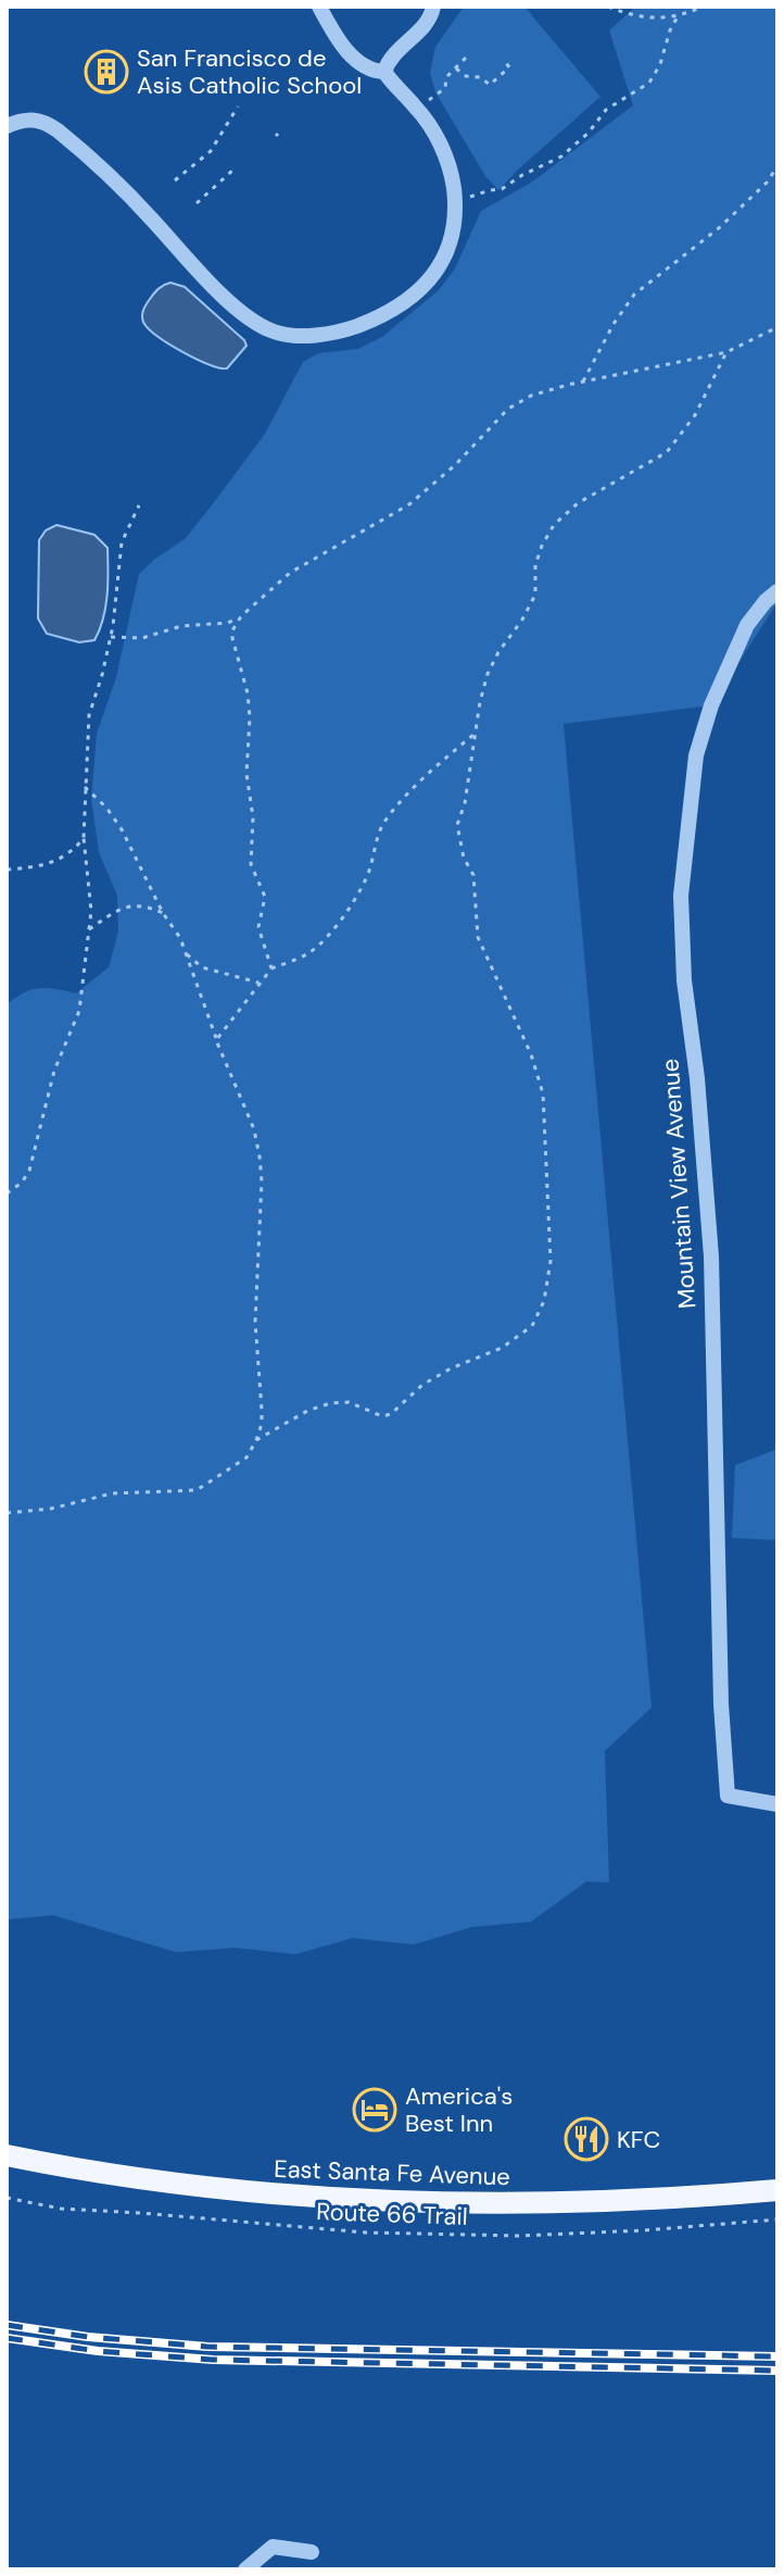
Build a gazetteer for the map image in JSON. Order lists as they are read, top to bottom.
{
  "streets": {
    "main road": ["East Santa Fe Avenue"],
    "street": ["Mountain View Avenue"],
    "path": ["Route 66 Trail"]
  },
  "places": {
    "building": ["San Francisco de Asis Catholic School"],
    "hotel": ["America's Best Inn"],
    "restaurant": ["KFC"]
  }
}
